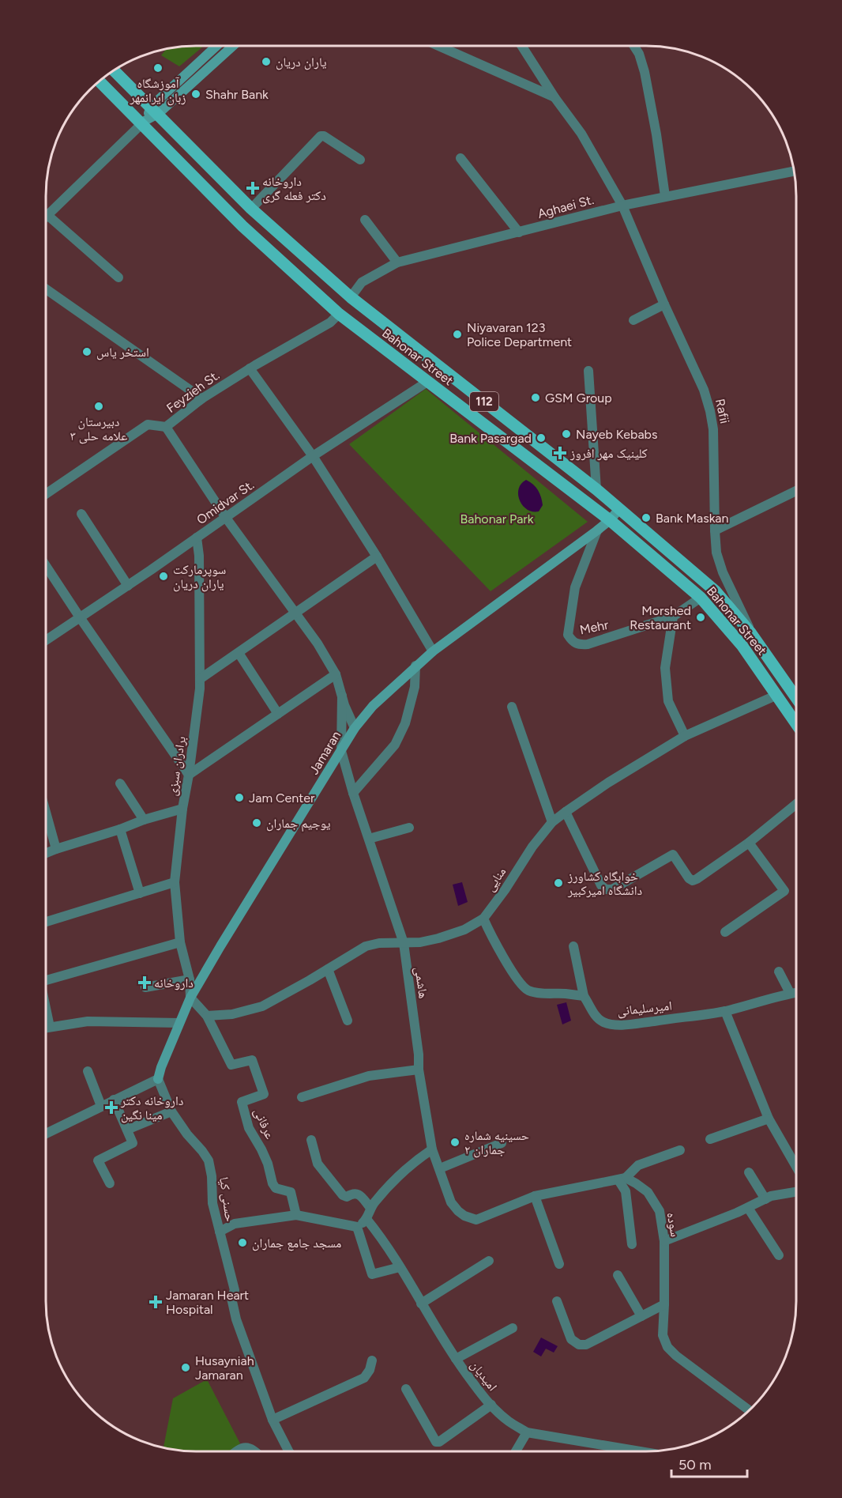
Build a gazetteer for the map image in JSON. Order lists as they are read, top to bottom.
{
  "streets": {
    "main road": ["Bahonar Street", "112", "Jamaran"],
    "street": [
      "Aghaei St.",
      "Feyzieh St.",
      "Rafii",
      "Omidvar St.",
      "Mehr",
      "برادران سبزی",
      "منایی",
      "هاشمی",
      "امیرسلیمانی",
      "عرفانی",
      "حسنی کیا",
      "سوده",
      "امیدیان"
    ]
  },
  "crossings": [
    ["Aghaei St.", "Bahonar Street"],
    ["Aghaei St.", "Rafii"],
    ["Bahonar Street", "Feyzieh St."],
    ["Bahonar Street", "Rafii"],
    ["Bahonar Street", "Omidvar St."],
    ["Bahonar Street", "Mehr"],
    ["Bahonar Street", "Jamaran"],
    ["Bahonar Street", "منایی"],
    ["Omidvar St.", "برادران سبزی"],
    ["Mehr", "Jamaran"],
    ["Jamaran", "برادران سبزی"],
    ["Jamaran", "هاشمی"],
    ["Jamaran", "عرفانی"],
    ["Jamaran", "حسنی کیا"],
    ["برادران سبزی", "عرفانی"],
    ["منایی", "هاشمی"],
    ["منایی", "عرفانی"]
  ],
  "parks": ["Bahonar Park"],
  "places": {
    "other": [
      "یاران دریان",
      "آموزشگاه زبان ایرانمهر",
      "Shahr Bank",
      "Niyavaran 123 Police Department",
      "استخر یاس",
      "GSM Group",
      "دبیرستان علامه حلی ۳",
      "Nayeb Kebabs",
      "Bank Pasargad",
      "Bank Maskan",
      "سوپرمارکت یاران دریان",
      "Morshed Restaurant",
      "Jam Center",
      "یوجیم جماران",
      "خوابگاه کشاورز دانشگاه امیرکبیر",
      "حسینیه شماره ۲ جماران",
      "مسجد جامع جماران",
      "Husayniah Jamaran"
    ],
    "health": [
      "داروخانه دکتر فعله گری",
      "کلینیک مهر افروز",
      "داروخانه",
      "داروخانه دکتر مینا نگین",
      "Jamaran Heart Hospital"
    ]
  },
  "scale_bar": "50 m"
}
